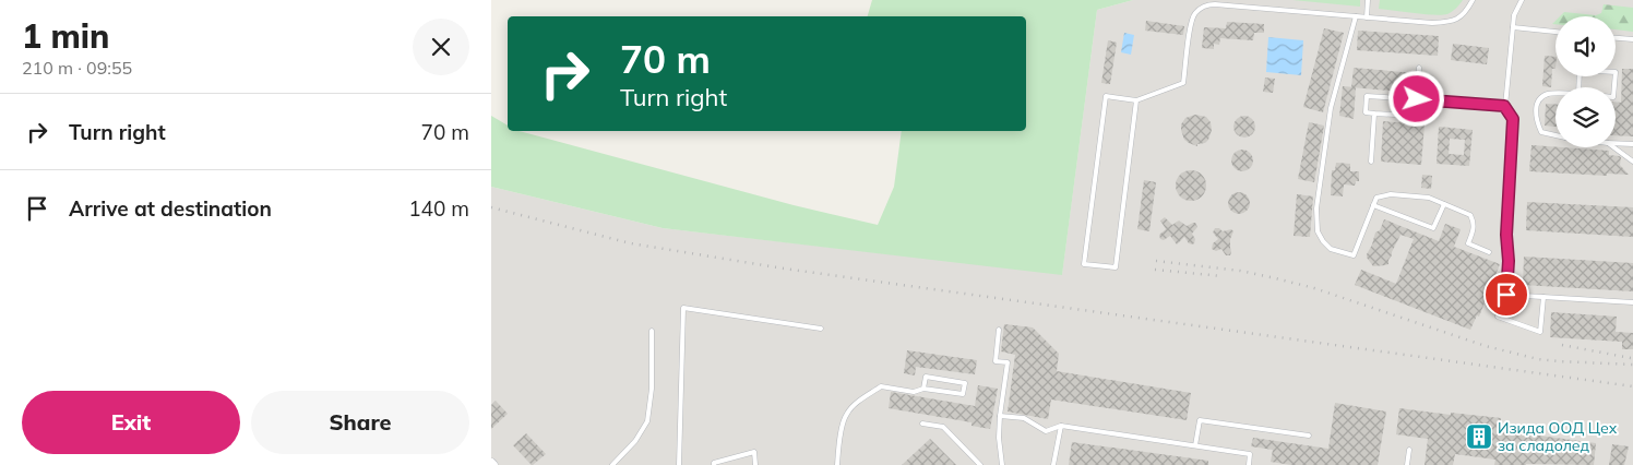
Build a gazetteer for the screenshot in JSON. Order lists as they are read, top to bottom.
{
  "places": {
    "building": ["Изида ООД Цех за сладолед"]
  },
  "page": {
    "heading": ["1 min", "210 m · 09:55"],
    "turn": ["70 m", "Turn right"],
    "list": [
      {
        "name": "Turn right",
        "value": "70 m"
      },
      {
        "name": "Arrive at destination",
        "value": "140 m"
      }
    ],
    "buttons": ["Exit", "Share"]
  }
}
